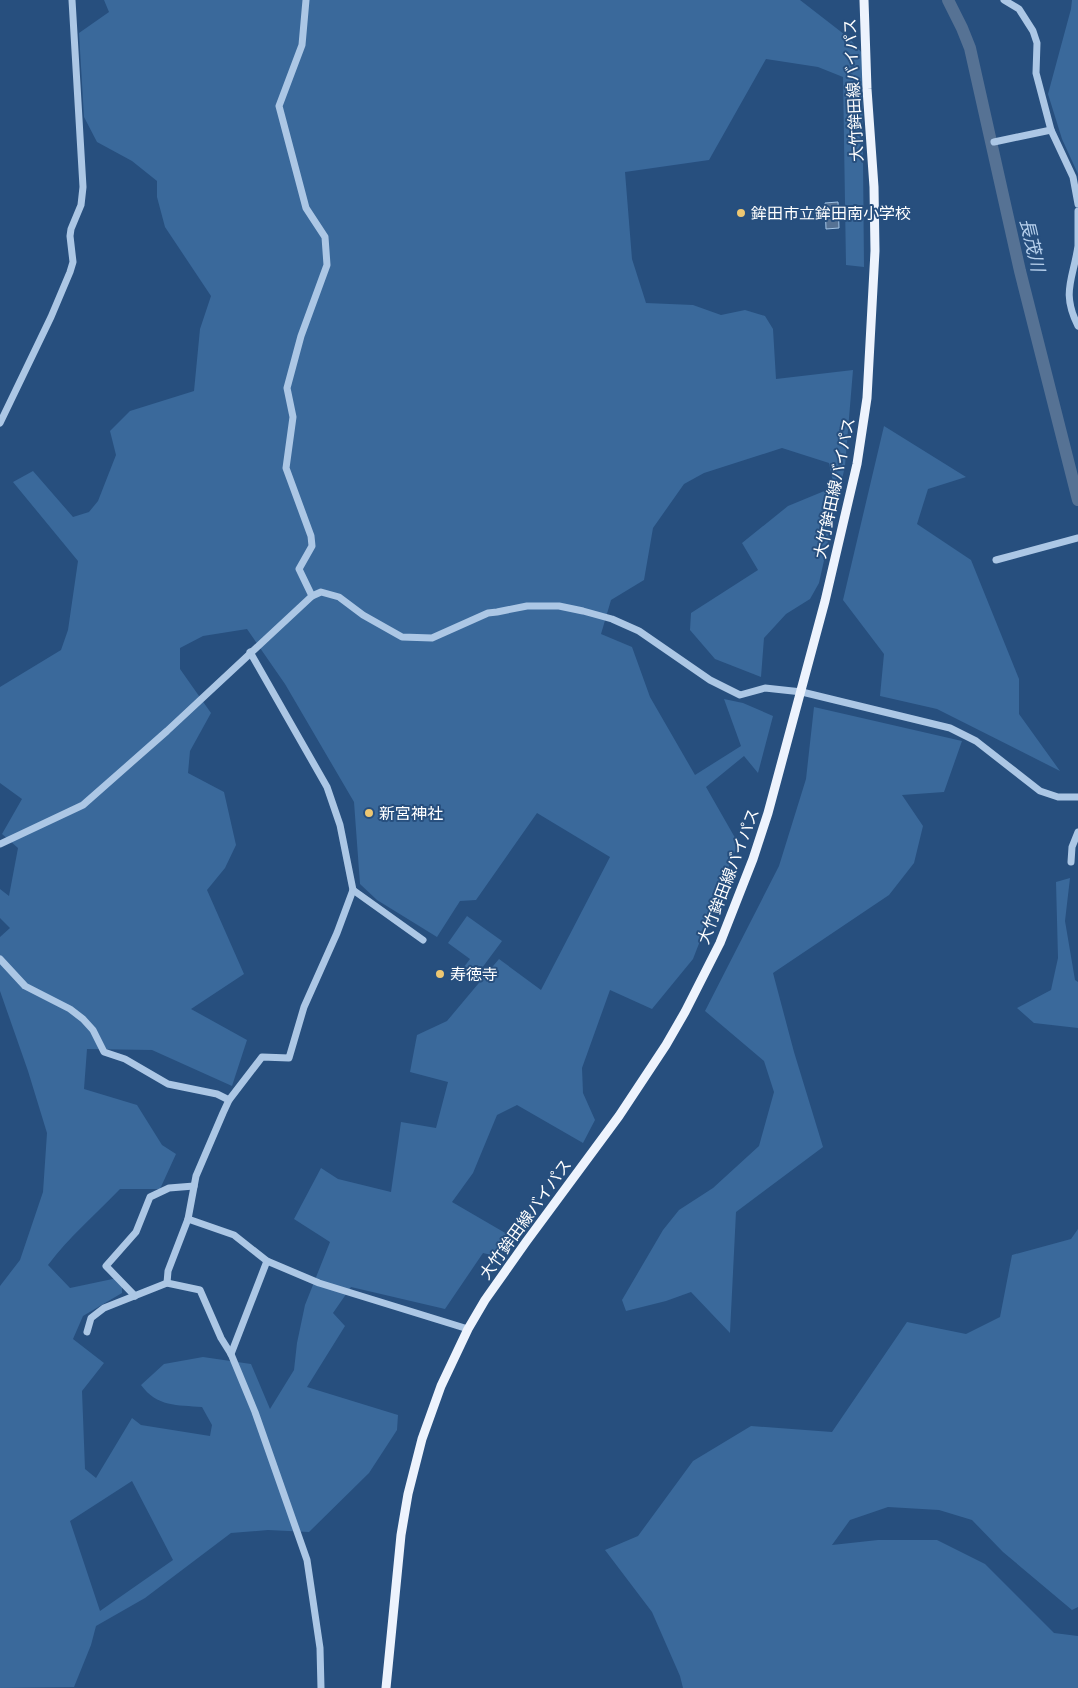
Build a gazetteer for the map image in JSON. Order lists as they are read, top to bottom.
{
  "streets": {
    "main road": ["大竹鉾田線バイパス"]
  },
  "water": ["長茂川"],
  "places": ["鉾田市立鉾田南小学校", "新宮神社", "寿徳寺"]
}
